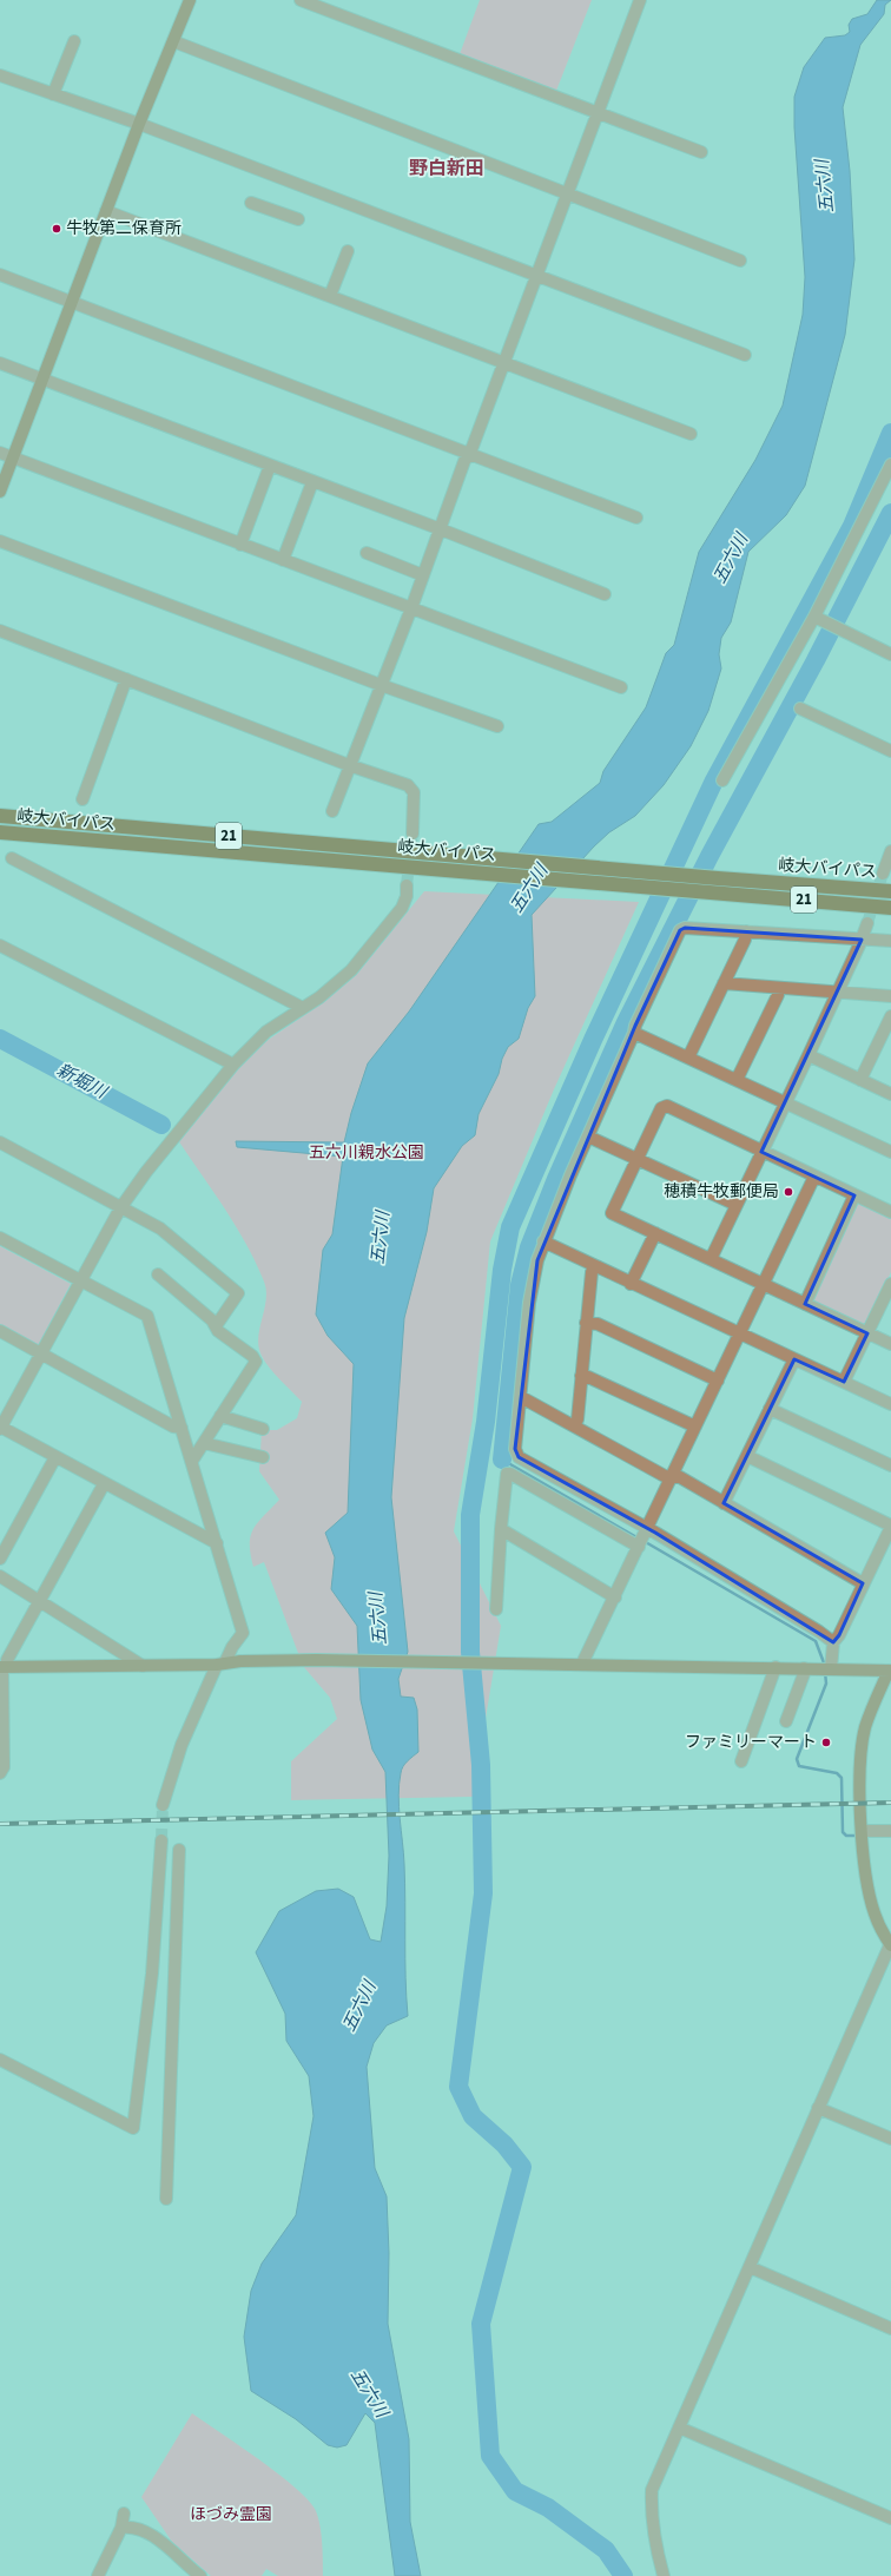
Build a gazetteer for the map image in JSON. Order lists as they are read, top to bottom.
{
  "streets": {
    "highway": ["岐大バイパス", "21"]
  },
  "districts": ["野白新田"],
  "water": ["五六川", "新堀川"],
  "parks": ["五六川親水公園", "ほづみ霊園"],
  "places": ["牛牧第二保育所", "穂積牛牧郵便局", "ファミリーマート"]
}
